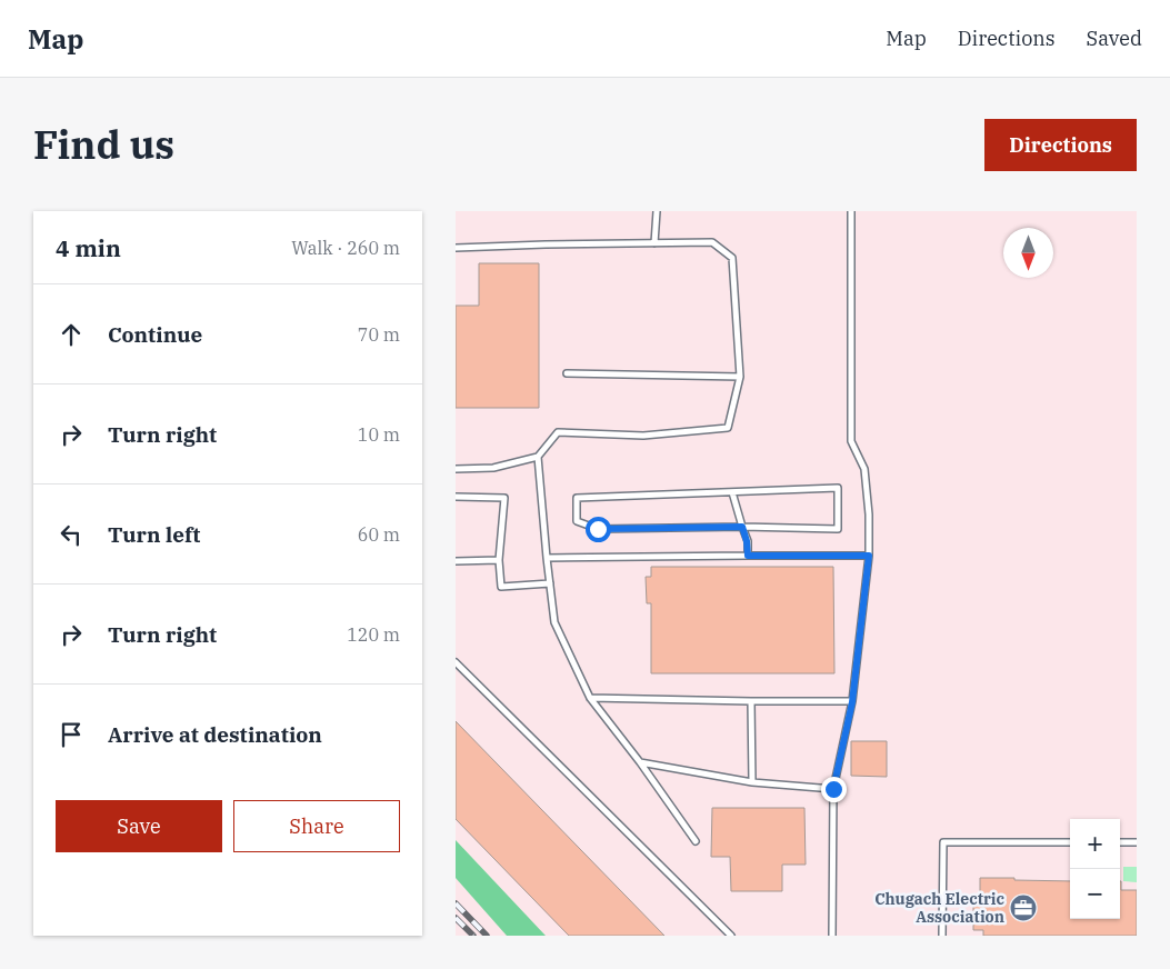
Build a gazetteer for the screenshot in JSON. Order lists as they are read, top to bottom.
{
  "places": {
    "office": ["Chugach Electric Association"]
  },
  "north": "bottom",
  "page": {
    "header": "Map",
    "nav": ["Map", "Directions", "Saved"],
    "title": "Find us",
    "buttons": [
      "Directions",
      ["Save", "Share"]
    ],
    "heading": ["4 min", "Walk · 260 m"],
    "list": [
      ["Continue", "70 m"],
      ["Turn right", "10 m"],
      ["Turn left", "60 m"],
      ["Turn right", "120 m"],
      "Arrive at destination"
    ],
    "map_buttons": ["+", "−"]
  }
}
